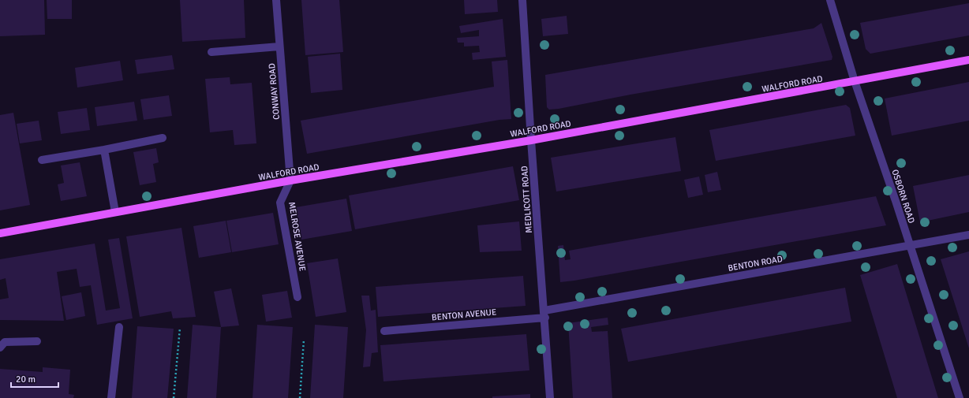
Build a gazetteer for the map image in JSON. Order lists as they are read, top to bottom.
{
  "streets": {
    "main road": ["WALFORD ROAD"],
    "street": [
      "CONWAY ROAD",
      "OSBORN ROAD",
      "MEDLICOTT ROAD",
      "MELROSE AVENUE",
      "BENTON ROAD",
      "BENTON AVENUE"
    ]
  },
  "crossings": [
    ["WALFORD ROAD", "CONWAY ROAD"],
    ["WALFORD ROAD", "OSBORN ROAD"],
    ["WALFORD ROAD", "MEDLICOTT ROAD"],
    ["WALFORD ROAD", "MELROSE AVENUE"],
    ["CONWAY ROAD", "MELROSE AVENUE"],
    ["OSBORN ROAD", "BENTON ROAD"],
    ["MEDLICOTT ROAD", "BENTON ROAD"],
    ["MEDLICOTT ROAD", "BENTON AVENUE"],
    ["BENTON ROAD", "BENTON AVENUE"]
  ],
  "scale_bar": "20 m"
}
